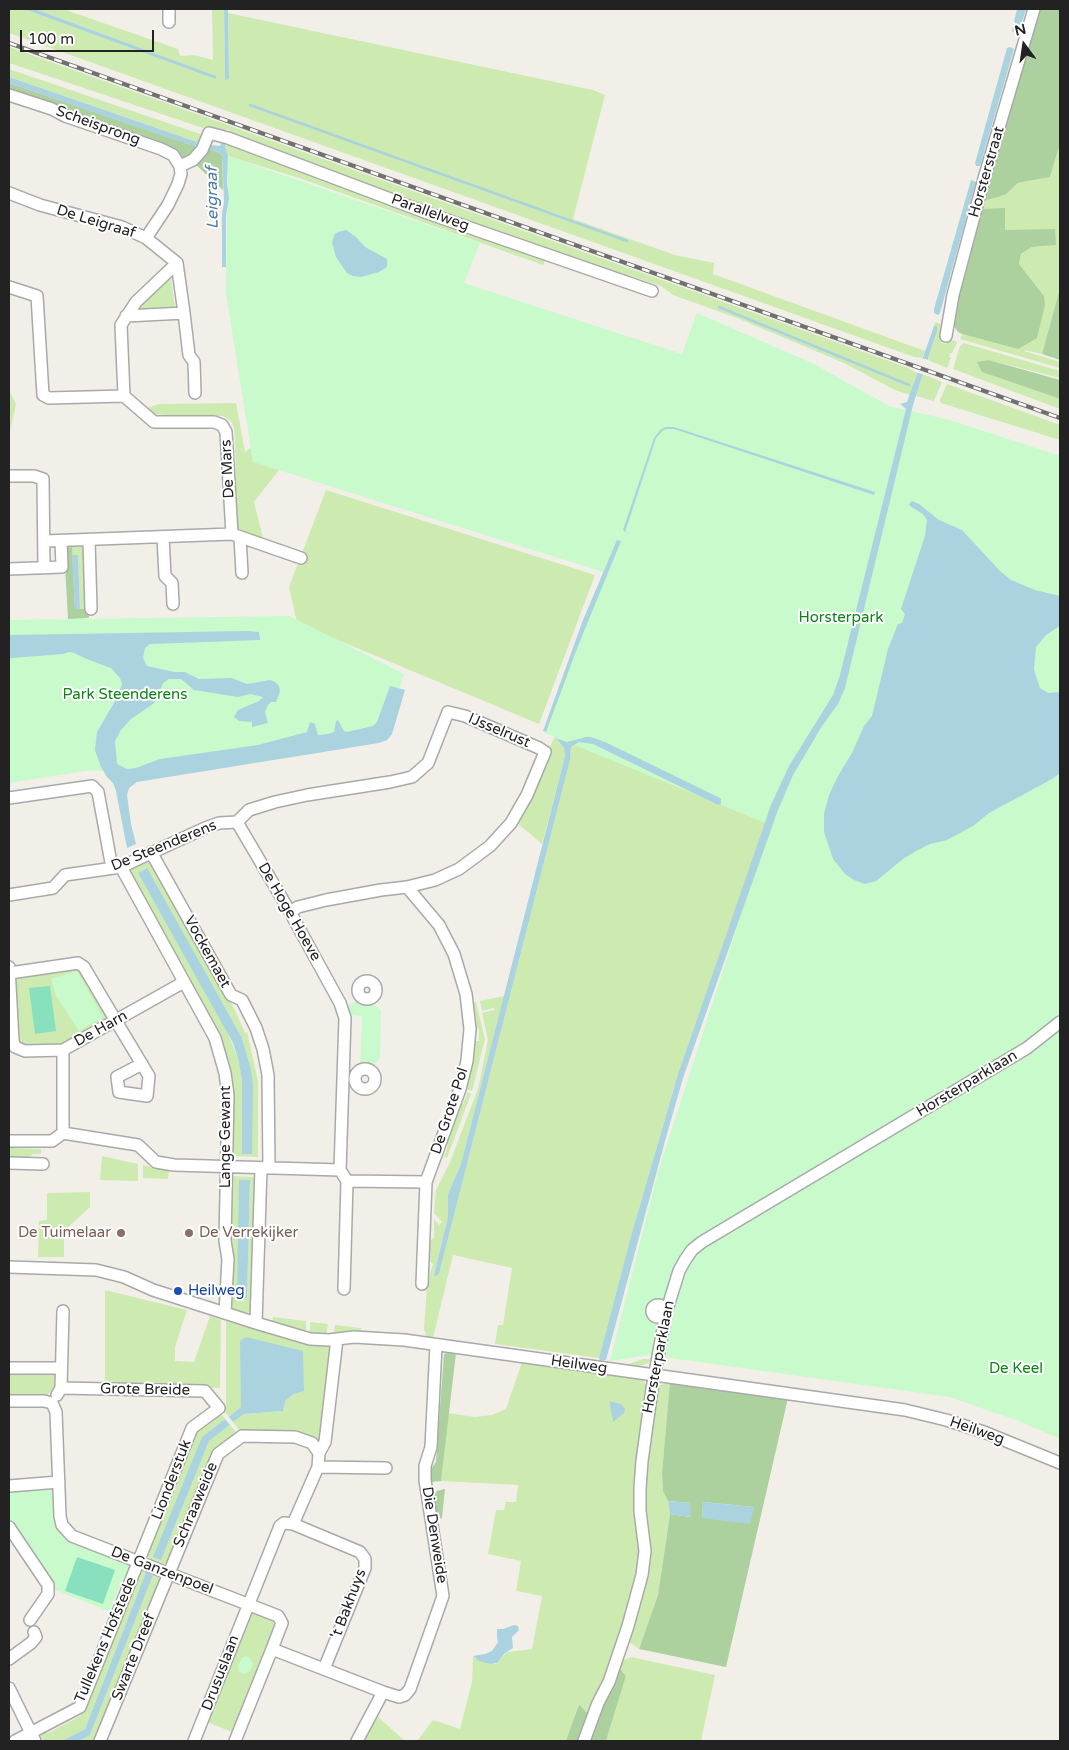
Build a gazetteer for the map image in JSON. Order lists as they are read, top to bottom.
{
  "streets": {
    "street": [
      "Scheisprong",
      "Horsterstraat",
      "Parallelweg",
      "De Leigraaf",
      "De Mars",
      "IJsselrust",
      "De Steenderens",
      "De Hoge Hoeve",
      "Vockemaet",
      "De Harn",
      "Horsterparklaan",
      "De Grote Pol",
      "Lange Gewant",
      "Heilweg",
      "Grote Breide",
      "Lionderstuk",
      "Schraaweide",
      "Die Denweide",
      "De Ganzenpoel",
      "'t Bakhuys",
      "Tullekens Hofstede",
      "Swarte Dreef",
      "Drususlaan"
    ]
  },
  "crossings": [
    ["Scheisprong", "Parallelweg"],
    ["IJsselrust", "De Steenderens"],
    ["IJsselrust", "De Hoge Hoeve"],
    ["IJsselrust", "De Grote Pol"],
    ["De Steenderens", "De Hoge Hoeve"],
    ["De Steenderens", "Vockemaet"],
    ["De Steenderens", "Lange Gewant"],
    ["Vockemaet", "Heilweg"],
    ["De Harn", "Lange Gewant"],
    ["Horsterparklaan", "Heilweg"],
    ["Lange Gewant", "Heilweg"],
    ["Heilweg", "Die Denweide"],
    ["Grote Breide", "Lionderstuk"],
    ["Lionderstuk", "De Ganzenpoel"],
    ["Lionderstuk", "Tullekens Hofstede"],
    ["Schraaweide", "De Ganzenpoel"],
    ["Schraaweide", "Swarte Dreef"],
    ["De Ganzenpoel", "Tullekens Hofstede"],
    ["De Ganzenpoel", "Swarte Dreef"],
    ["De Ganzenpoel", "Drususlaan"]
  ],
  "water": ["Leigraaf"],
  "parks": ["Horsterpark", "Park Steenderens", "De Keel"],
  "places": ["De Tuimelaar", "De Verrekijker", "Heilweg"],
  "scale_bar": "100 m",
  "north": "top"
}
